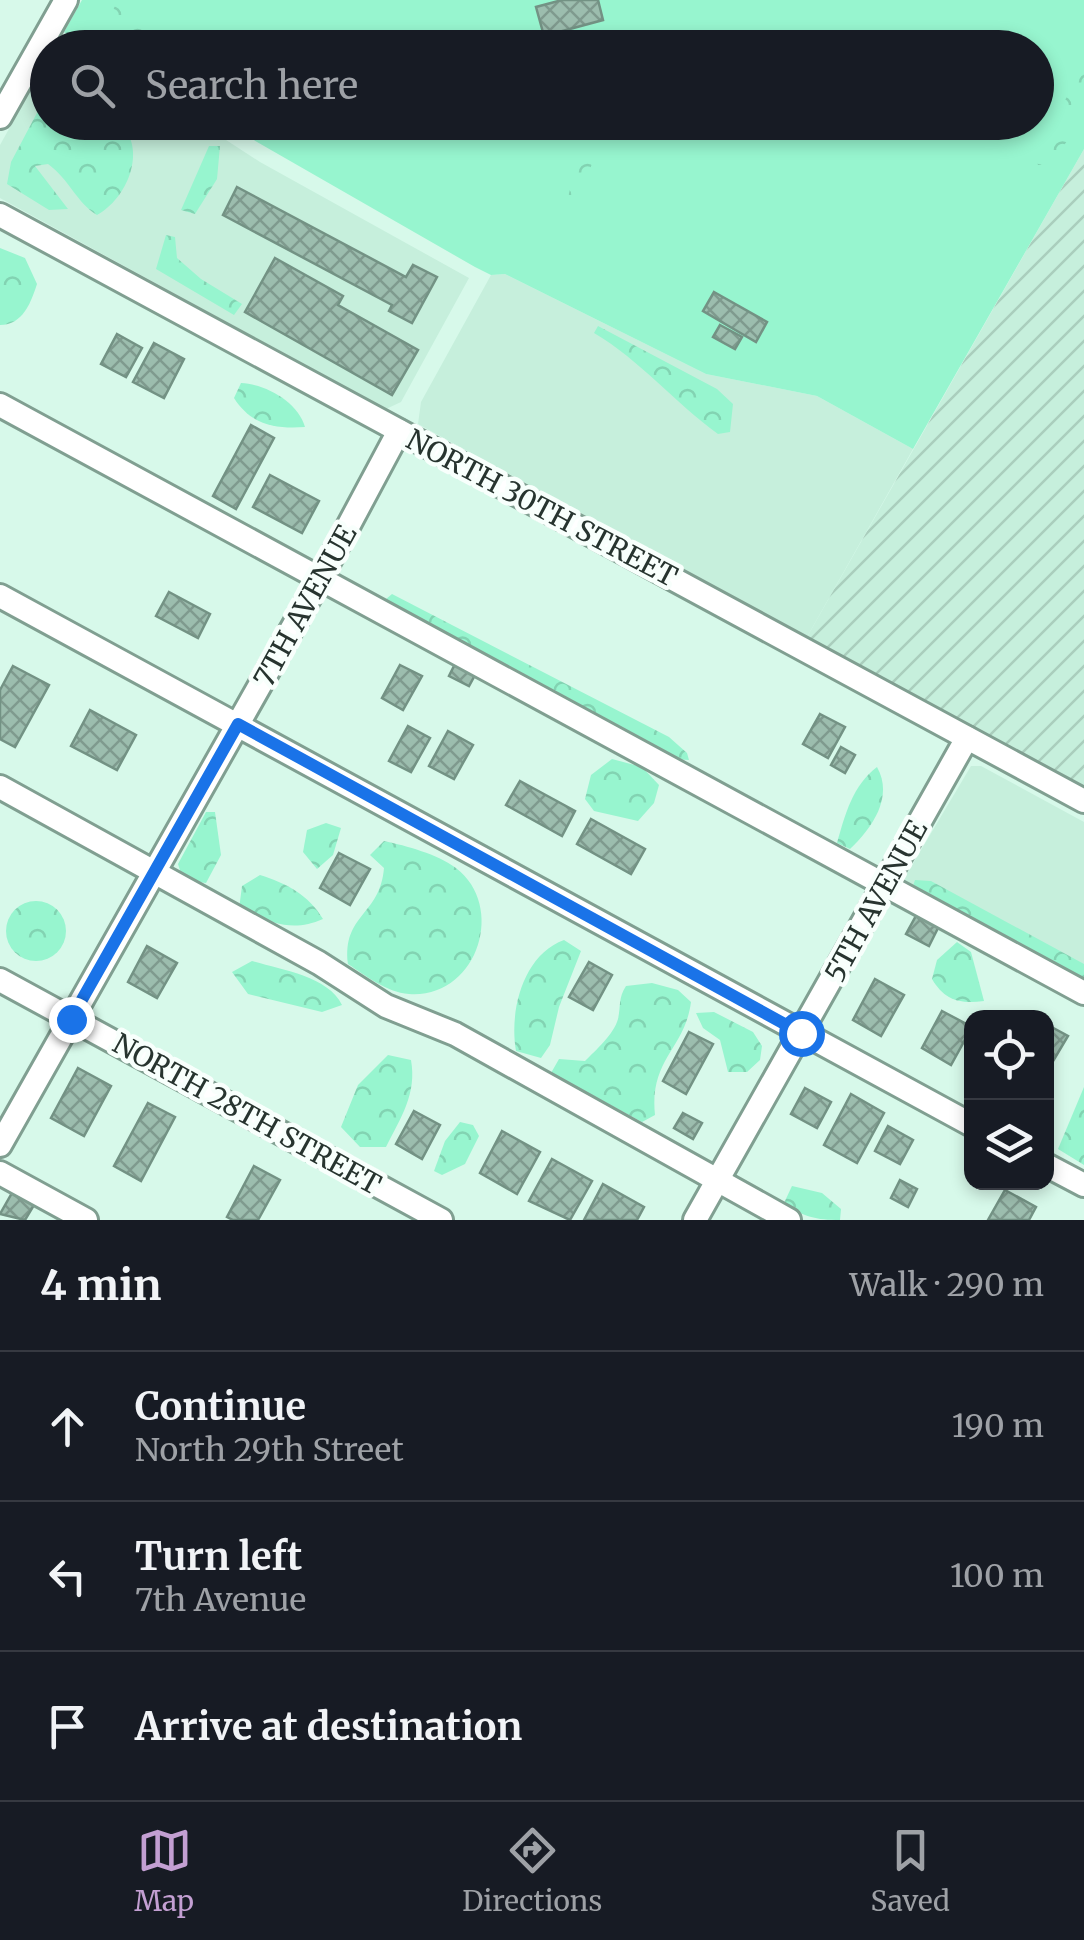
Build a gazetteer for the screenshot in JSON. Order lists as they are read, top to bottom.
{
  "streets": {
    "street": [
      "NORTH 30TH STREET",
      "7TH AVENUE",
      "5TH AVENUE",
      "NORTH 28TH STREET"
    ]
  },
  "crossings": [
    ["NORTH 30TH STREET", "7TH AVENUE"],
    ["NORTH 30TH STREET", "5TH AVENUE"],
    ["7TH AVENUE", "NORTH 28TH STREET"]
  ],
  "page": {
    "search": "Search here",
    "heading": ["4 min", "Walk · 290 m"],
    "list": [
      ["Continue", "North 29th Street", "190 m"],
      ["Turn left", "7th Avenue", "100 m"],
      "Arrive at destination"
    ],
    "nav": ["Map", "Directions", "Saved"]
  }
}
